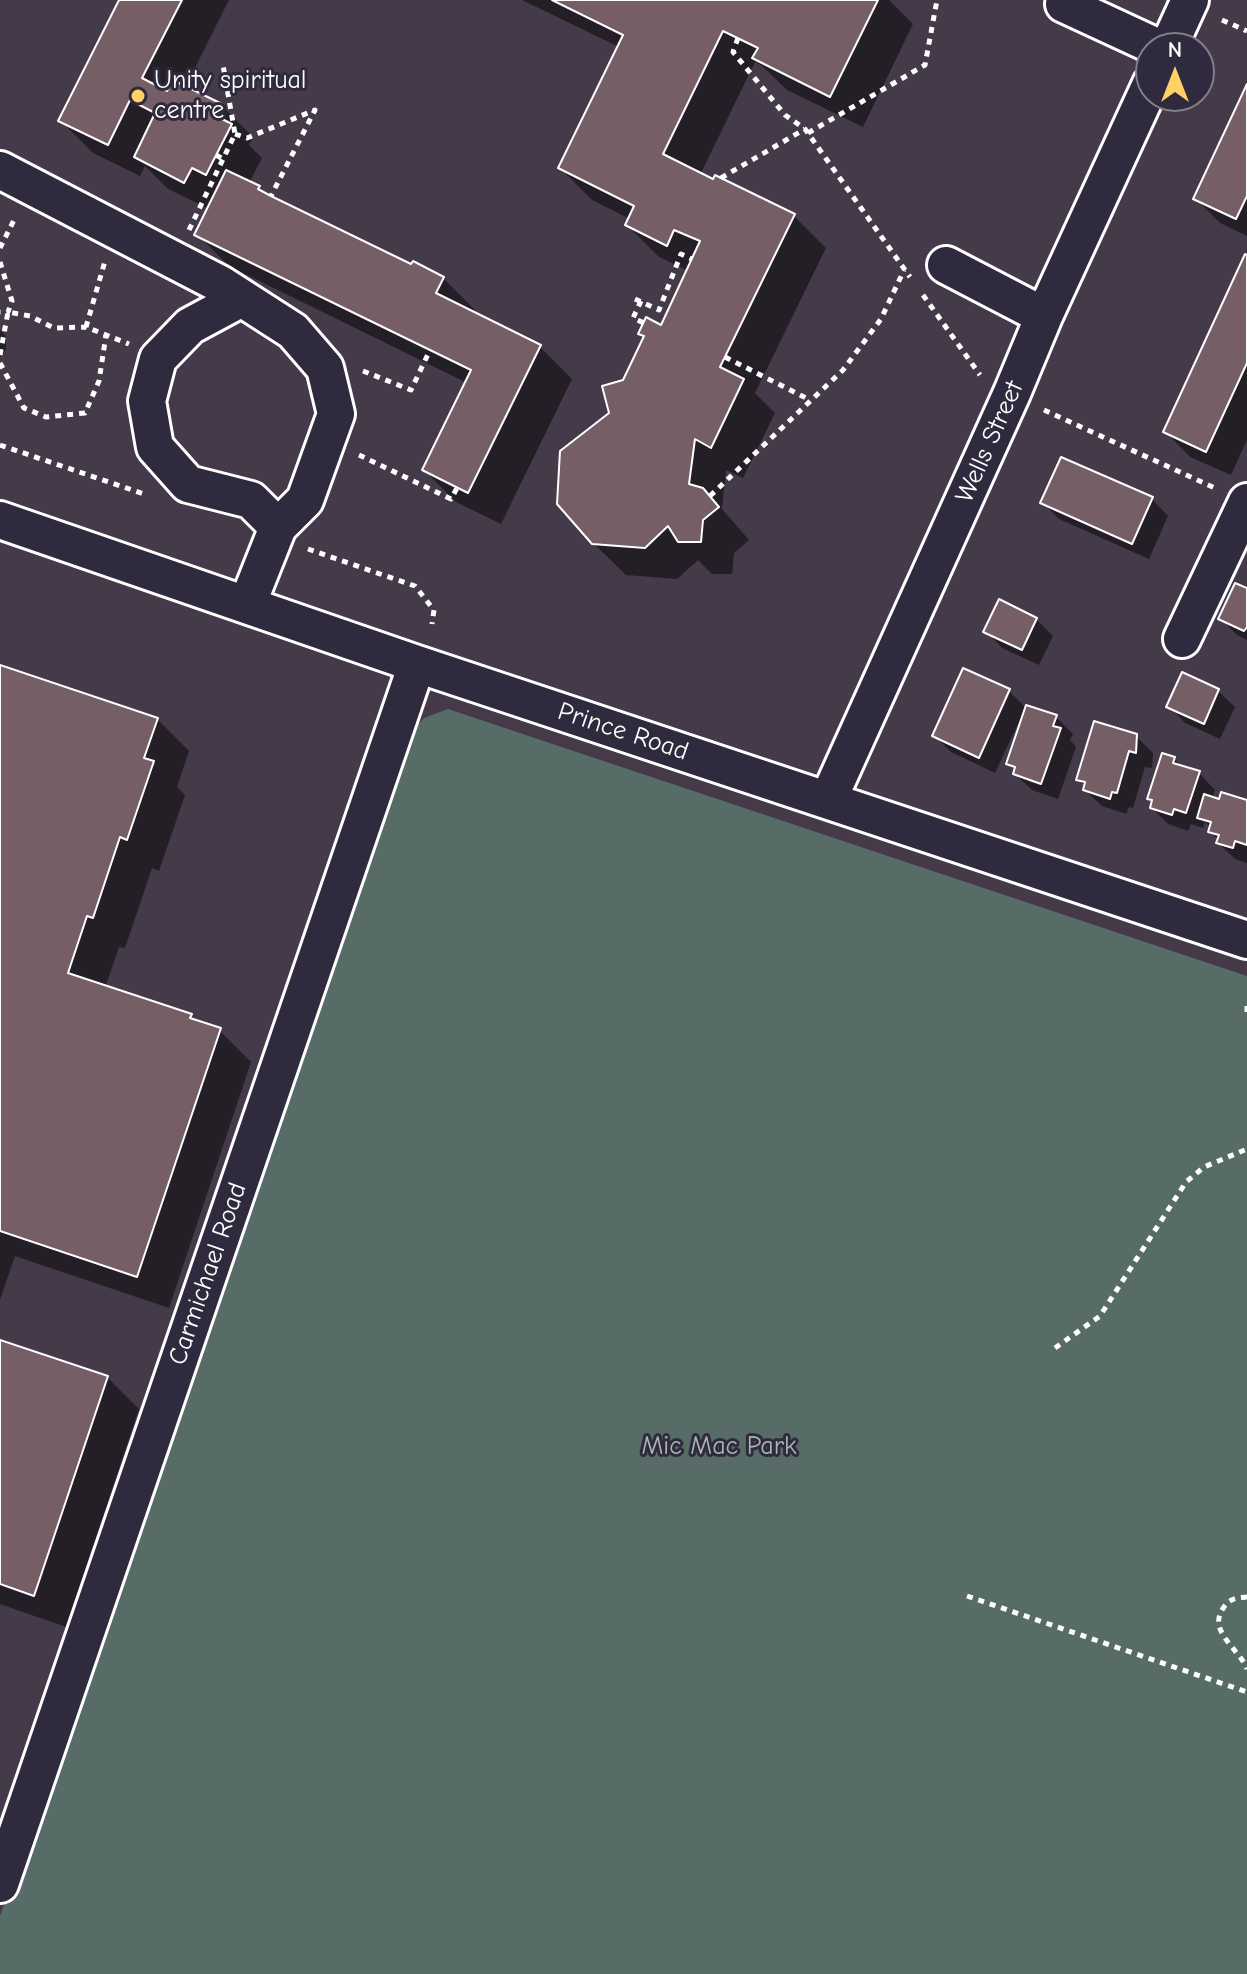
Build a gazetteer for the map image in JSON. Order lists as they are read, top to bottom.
{
  "streets": {
    "street": ["Wells Street", "Prince Road", "Carmichael Road"]
  },
  "crossings": [
    ["Wells Street", "Prince Road"],
    ["Prince Road", "Carmichael Road"]
  ],
  "parks": ["Mic Mac Park"],
  "places": ["Unity spiritual centre"],
  "north": "top"
}
